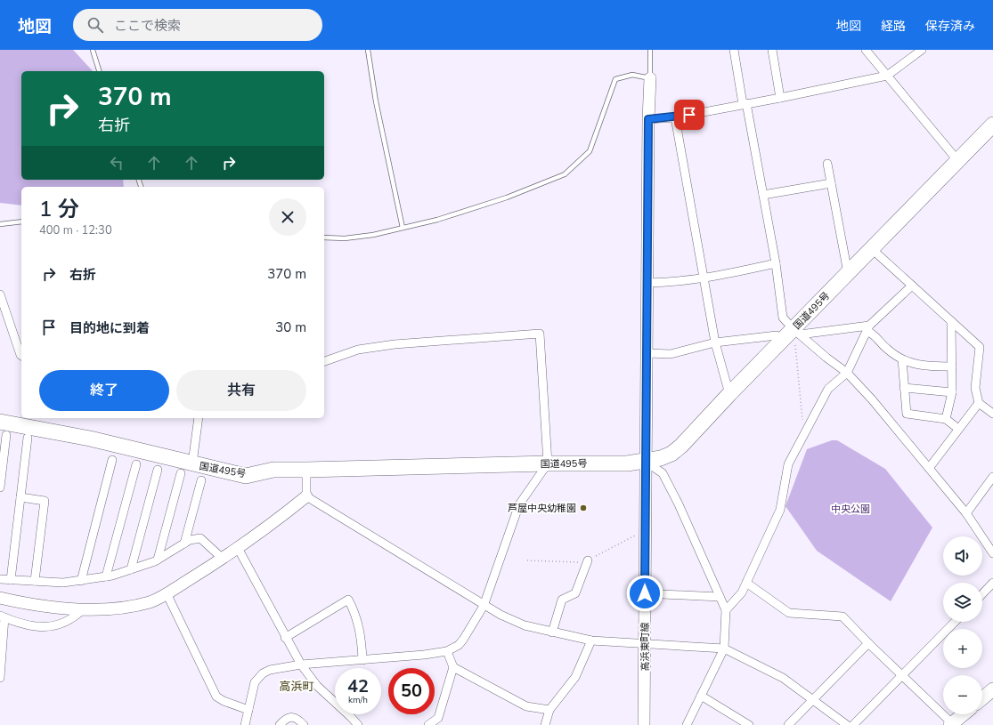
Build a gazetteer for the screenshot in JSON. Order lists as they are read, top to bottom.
{
  "streets": {
    "highway": ["国道495号"],
    "main road": ["高浜東町線"]
  },
  "crossings": [
    ["国道495号", "高浜東町線"]
  ],
  "districts": ["高浜町"],
  "parks": ["中央公園"],
  "places": ["芦屋中央幼稚園"],
  "page": {
    "header": "地図",
    "search": "ここで検索",
    "nav": ["地図", "経路", "保存済み"],
    "turn": ["370 m", "右折"],
    "heading": ["1 分", "400 m · 12:30"],
    "list": [
      {
        "name": "右折",
        "value": "370 m"
      },
      {
        "name": "目的地に到着",
        "value": "30 m"
      }
    ],
    "buttons": ["終了", "共有"],
    "map_buttons": ["+", "−"],
    "speed": "42 km/h",
    "limit": "50"
  }
}
